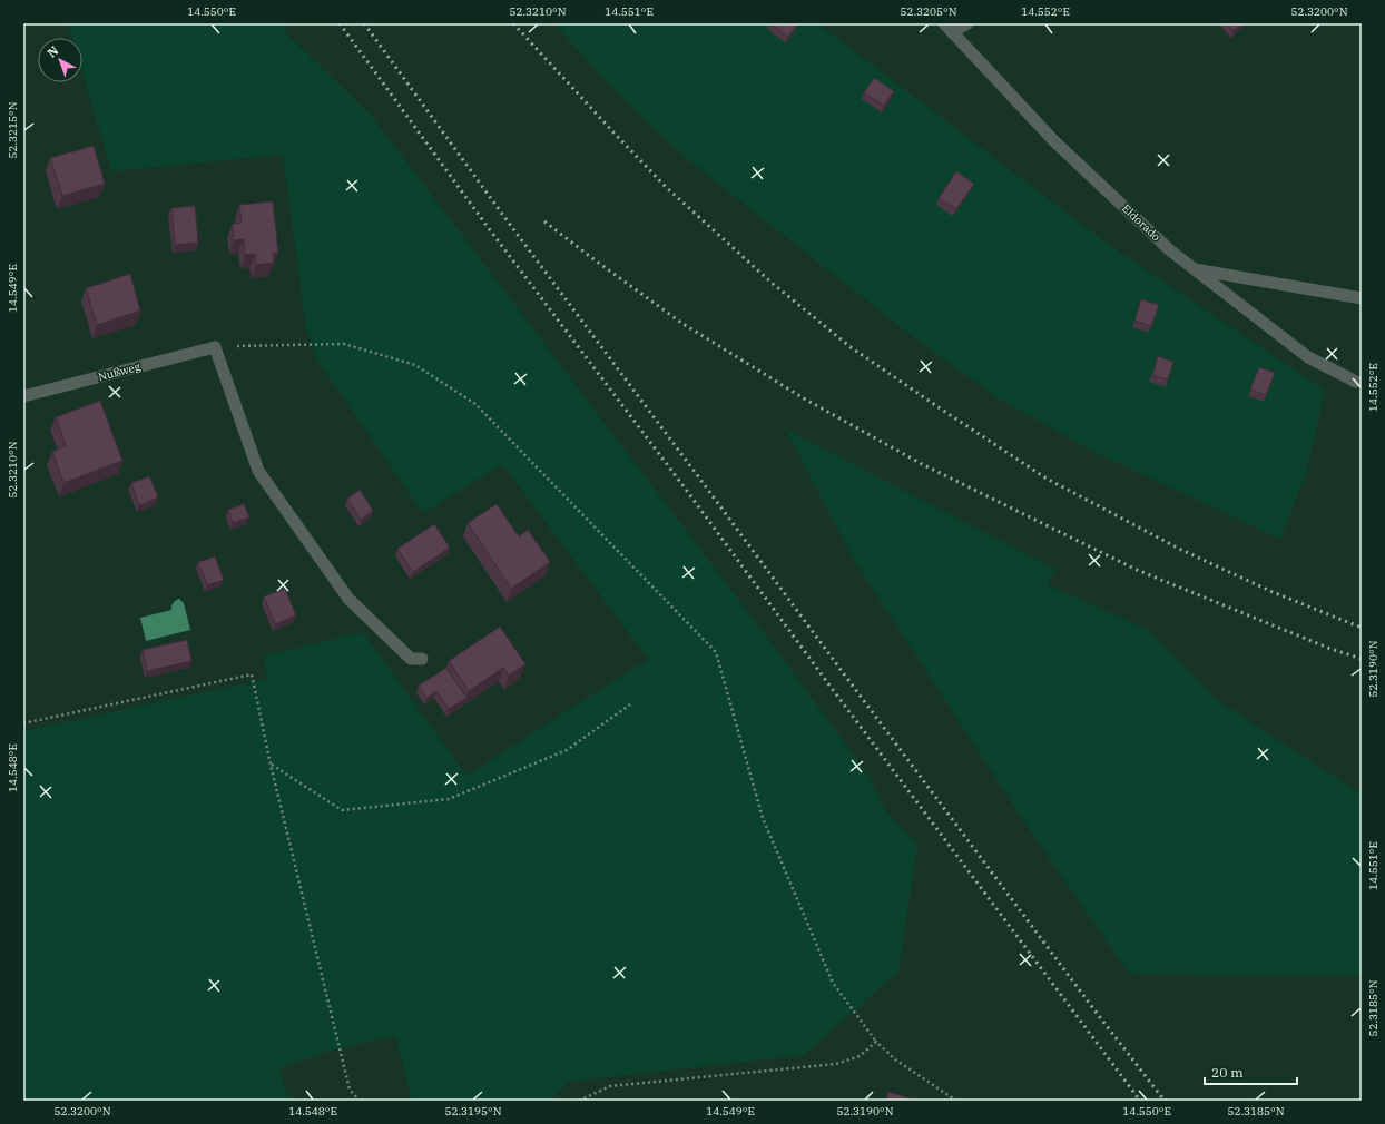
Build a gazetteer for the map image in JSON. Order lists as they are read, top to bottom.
{
  "streets": {
    "street": ["Eldorado", "Nußweg"]
  },
  "scale_bar": "20 m",
  "north": "top left",
  "coordinates": [
    "14.550°E",
    "52.3210°N",
    "14.551°E",
    "52.3205°N",
    "14.552°E",
    "52.3200°N",
    "52.3215°N",
    "14.549°E",
    "52.3190°N",
    "14.548°E",
    "52.3185°N",
    "52.3195°N"
  ]
}
